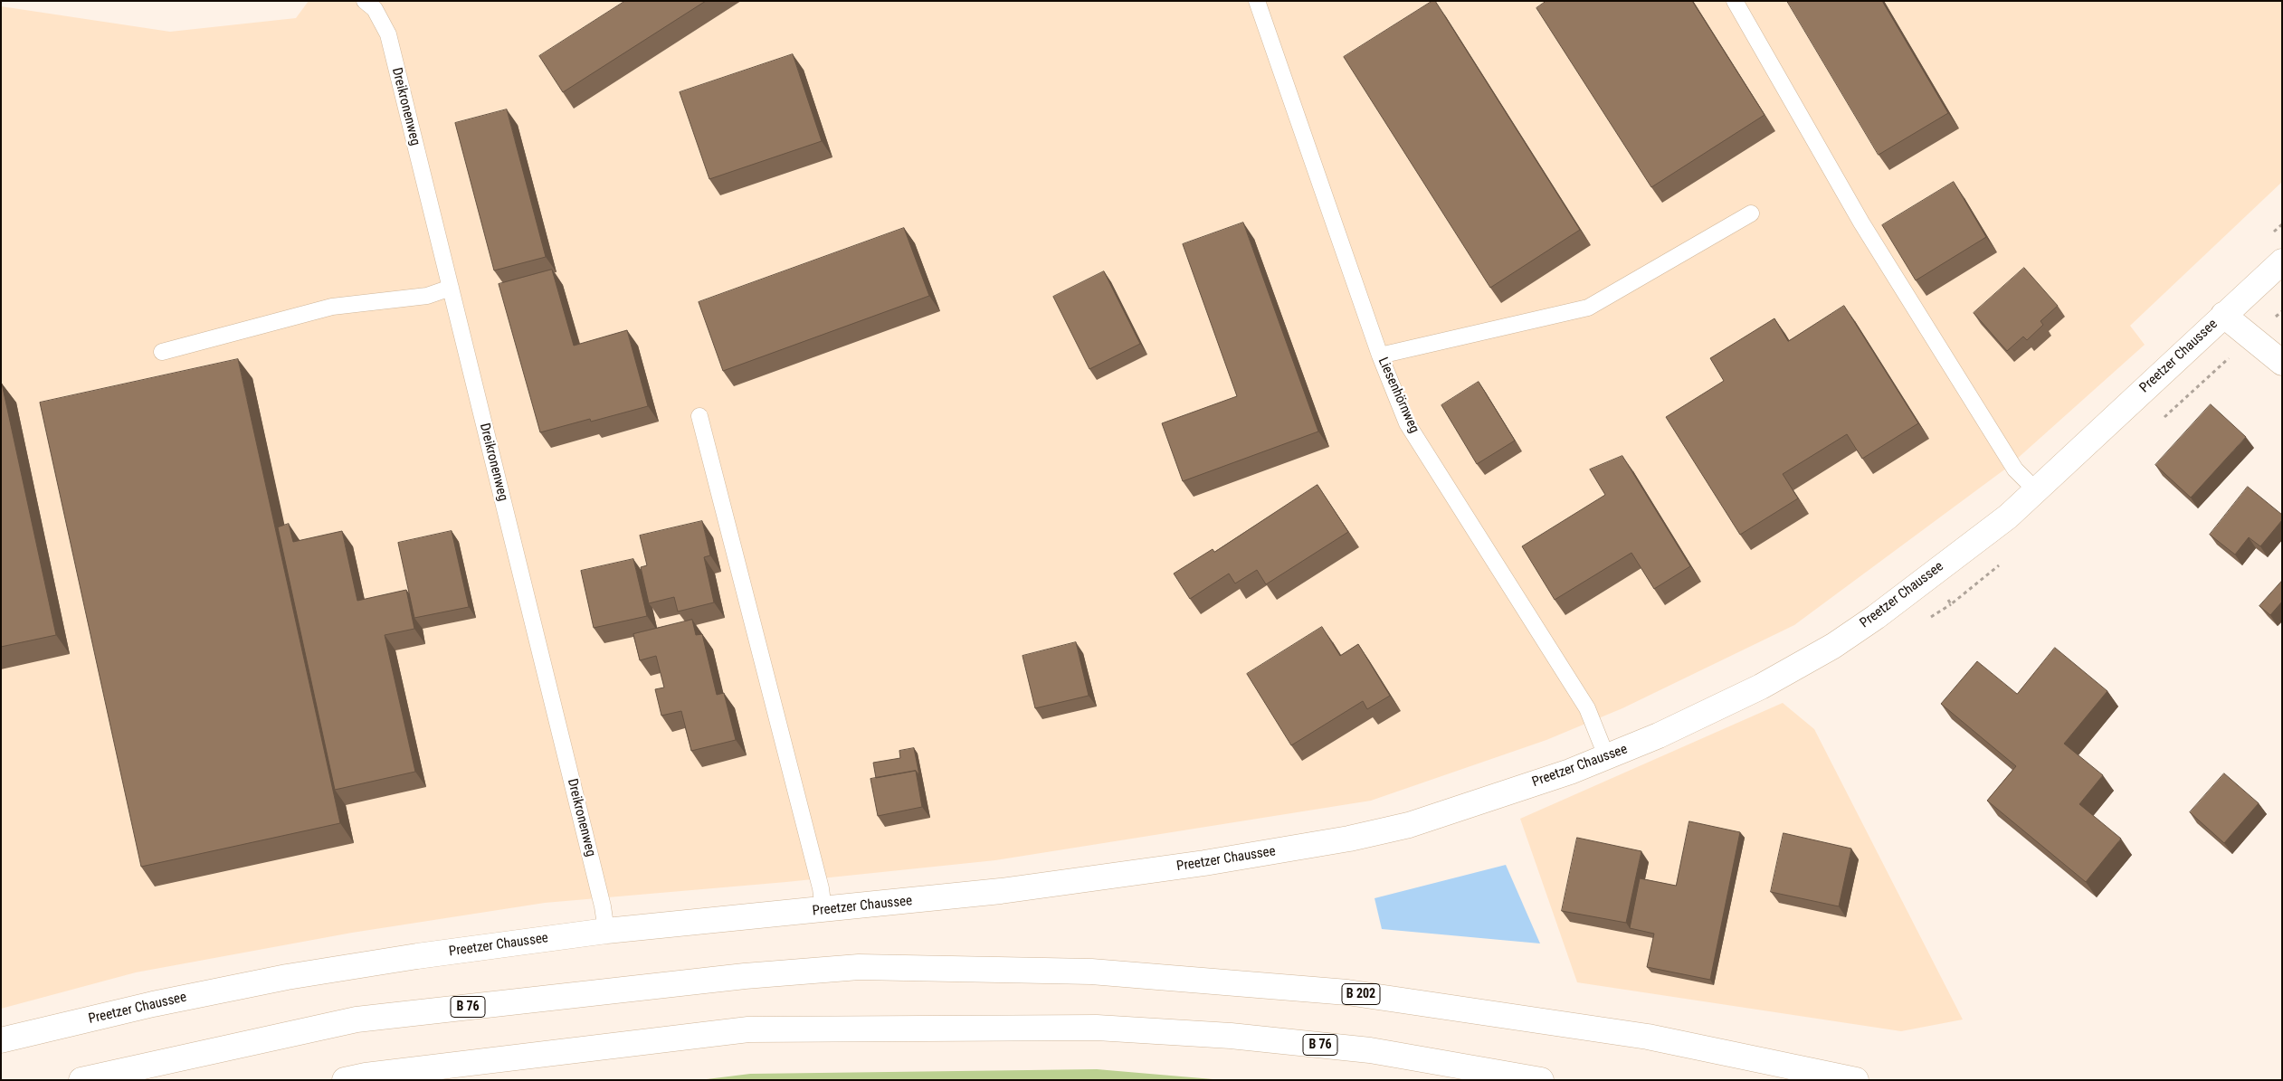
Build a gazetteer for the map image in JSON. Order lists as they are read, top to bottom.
{
  "streets": {
    "main road": ["Preetzer Chaussee", "B 202", "B 76"],
    "lane": ["Dreikronenweg", "Liesenhörnweg"]
  },
  "crossings": [
    ["Dreikronenweg", "Preetzer Chaussee"],
    ["Preetzer Chaussee", "Liesenhörnweg"],
    ["B 202", "B 76"]
  ]
}
